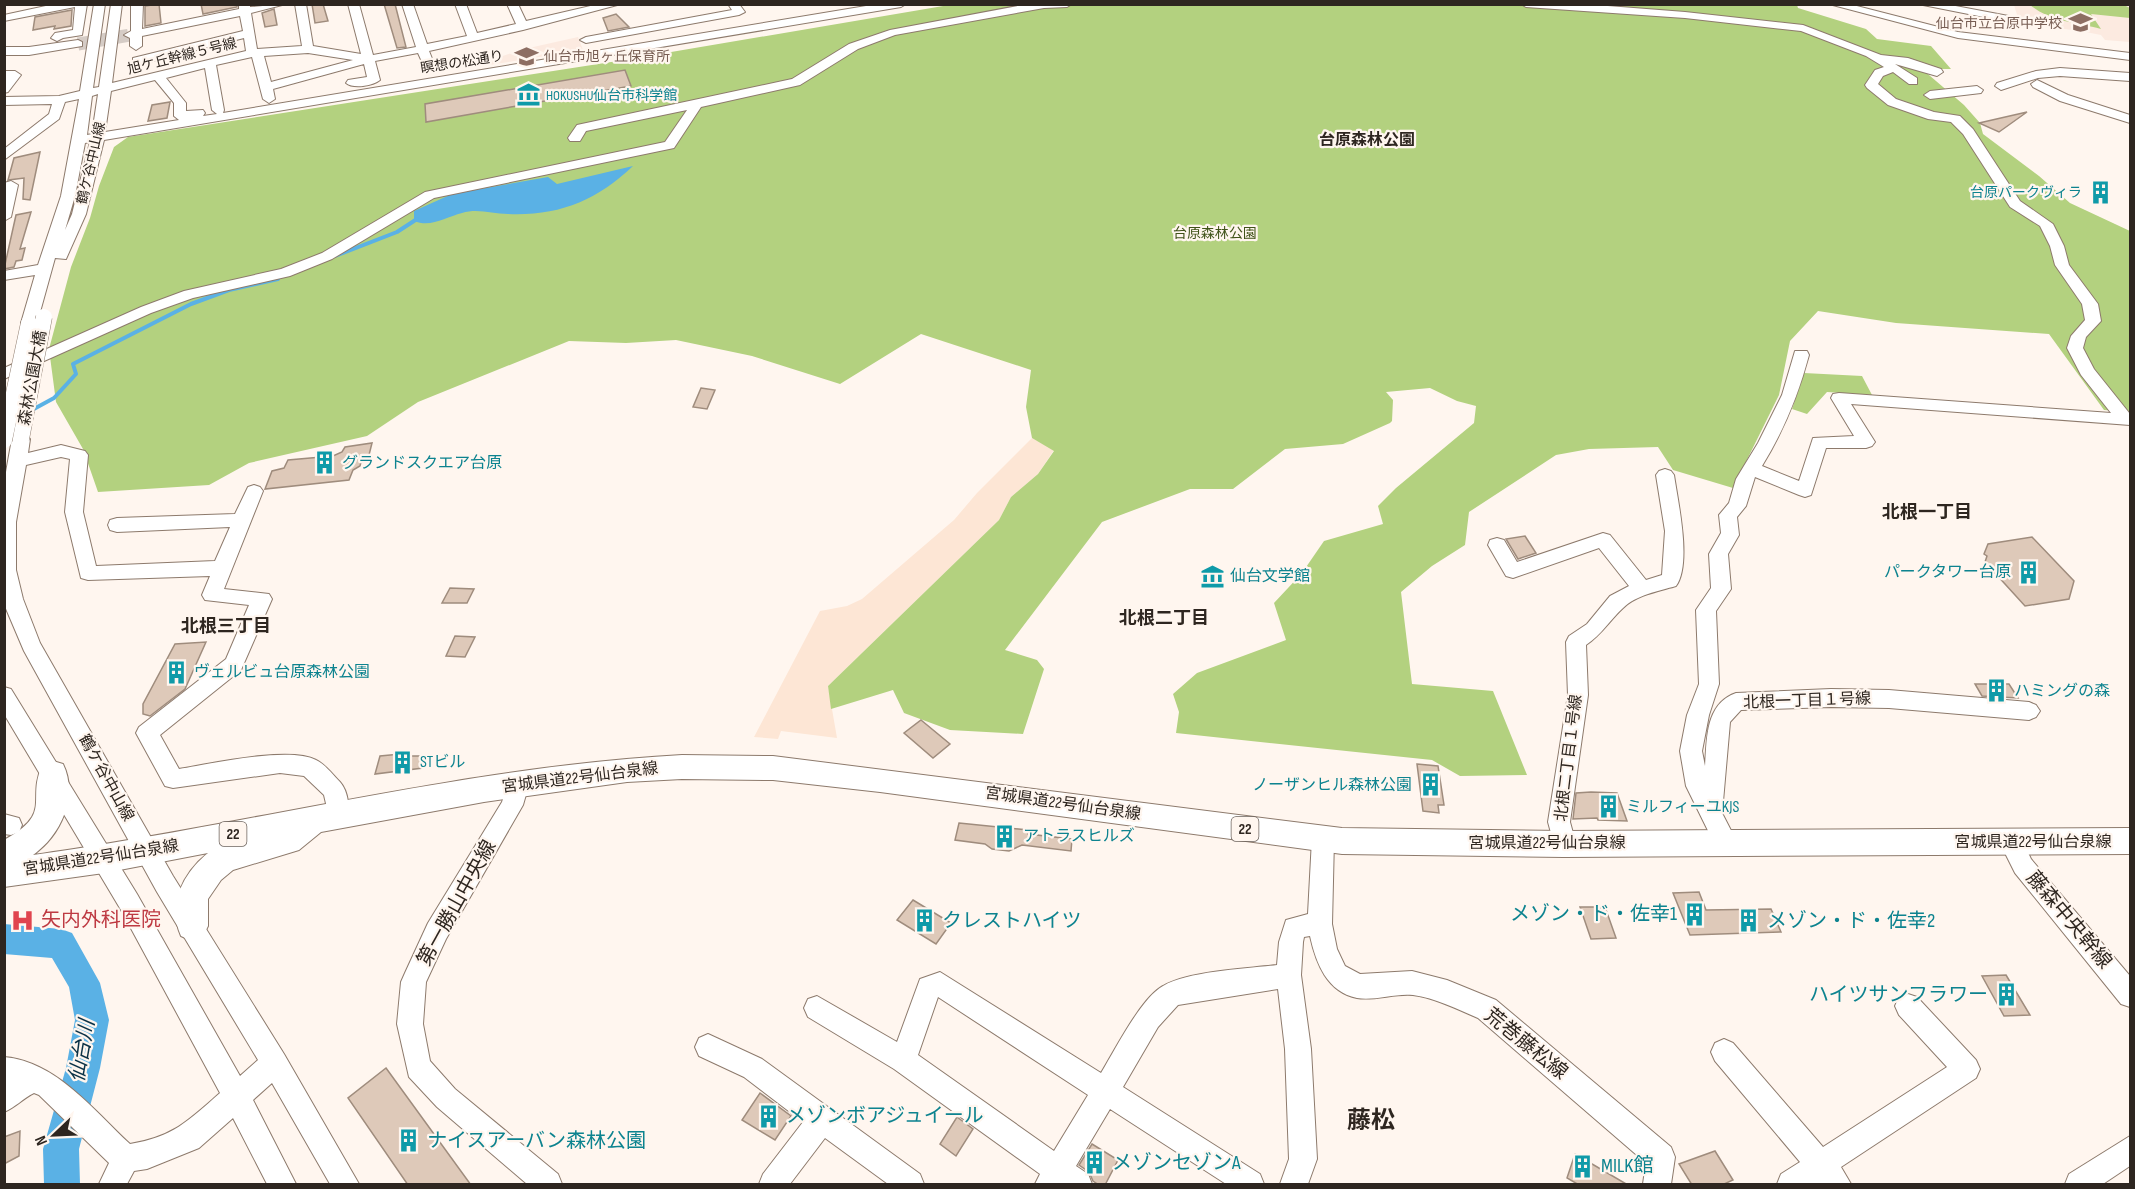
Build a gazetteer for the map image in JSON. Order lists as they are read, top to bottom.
{
  "streets": {
    "main road": ["宮城県道22号仙台泉線", "22"],
    "street": [
      "旭ケ丘幹線５号線",
      "瞑想の松通り",
      "鶴ケ谷中山線",
      "森林公園大橋",
      "北根一丁目１号線",
      "北根二丁目１号線",
      "第一勝山中央線",
      "藤森中央幹線",
      "荒巻藤松線"
    ]
  },
  "crossings": [
    ["旭ケ丘幹線５号線", "鶴ケ谷中山線"],
    ["瞑想の松通り", "鶴ケ谷中山線"],
    ["鶴ケ谷中山線", "森林公園大橋"],
    ["鶴ケ谷中山線", "宮城県道22号仙台泉線"],
    ["北根二丁目１号線", "宮城県道22号仙台泉線"],
    ["宮城県道22号仙台泉線", "第一勝山中央線"],
    ["宮城県道22号仙台泉線", "藤森中央幹線"],
    ["宮城県道22号仙台泉線", "荒巻藤松線"]
  ],
  "districts": [
    "台原森林公園",
    "北根一丁目",
    "北根二丁目",
    "北根三丁目",
    "藤松"
  ],
  "water": ["仙台川"],
  "parks": ["台原森林公園"],
  "places": {
    "school or university": ["仙台市立台原中学校", "仙台市旭ヶ丘保育所"],
    "museum": ["HOKUSHU仙台市科学館", "仙台文学館"],
    "building": [
      "台原パークヴィラ",
      "グランドスクエア台原",
      "パークタワー台原",
      "ヴェルビュ台原森林公園",
      "ハミングの森",
      "STビル",
      "ノーザンヒル森林公園",
      "ミルフィーユKJS",
      "アトラスヒルズ",
      "メゾン・ド・佐幸1",
      "クレストハイツ",
      "メゾン・ド・佐幸2",
      "ハイツサンフラワー",
      "メゾンボアジュイール",
      "ナイスアーバン森林公園",
      "メゾンセゾンA",
      "MILK館"
    ],
    "hospital": ["矢内外科医院"]
  },
  "north": "bottom left"
}
